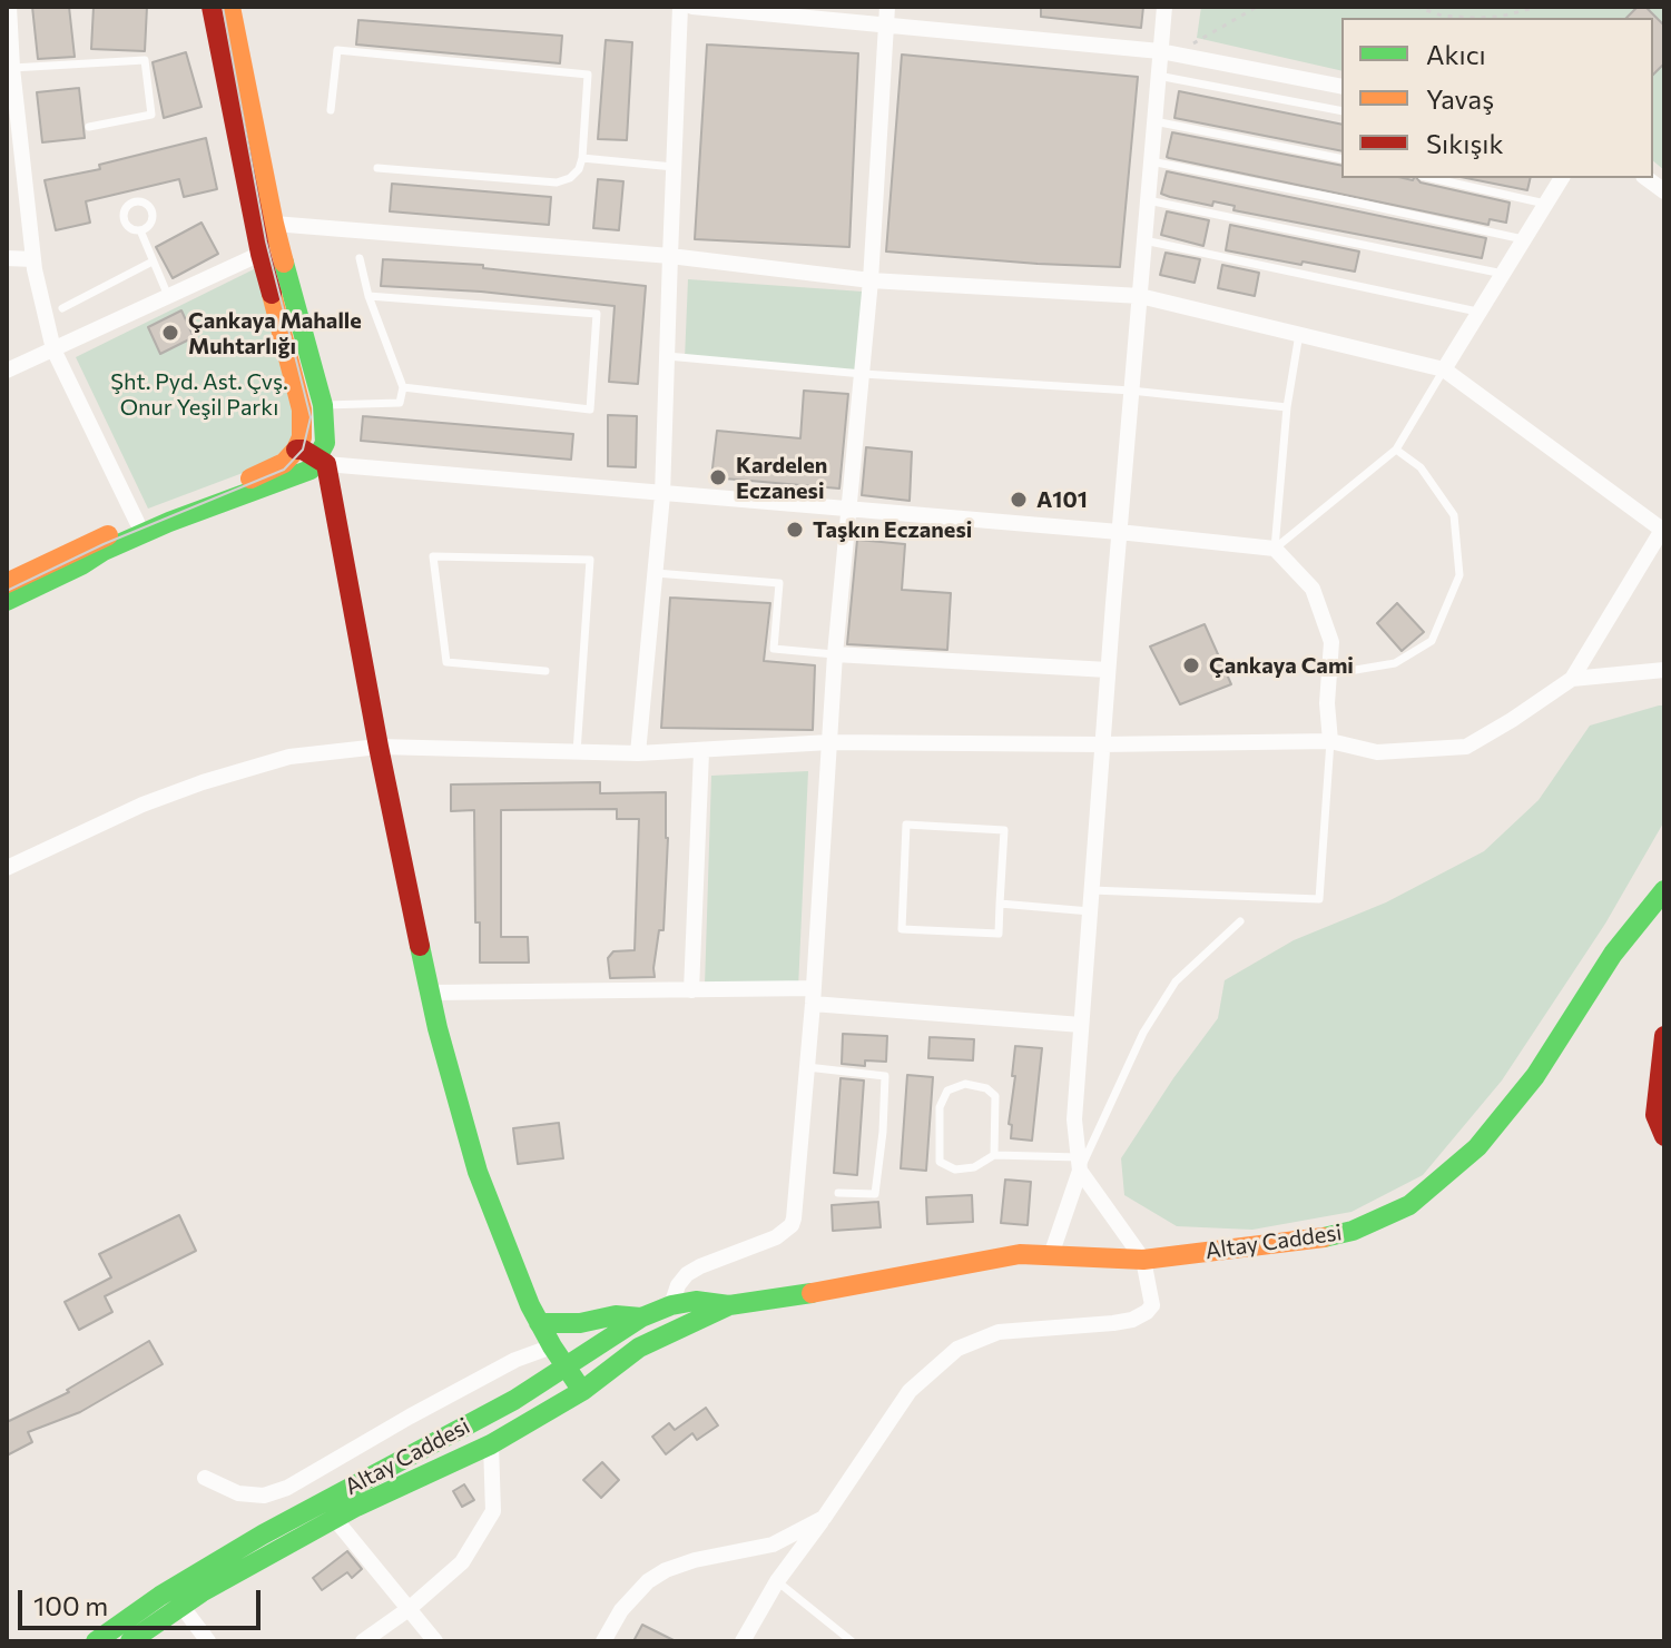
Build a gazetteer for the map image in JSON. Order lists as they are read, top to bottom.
{
  "streets": {
    "main road": ["Altay Caddesi"]
  },
  "parks": ["Şht. Pyd. Ast. Çvş. Onur Yeşil Parkı"],
  "places": [
    "Çankaya Mahalle Muhtarlığı",
    "Kardelen Eczanesi",
    "A101",
    "Taşkın Eczanesi",
    "Çankaya Cami"
  ],
  "legend": ["Akıcı", "Yavaş", "Sıkışık"],
  "scale_bar": "100 m"
}
